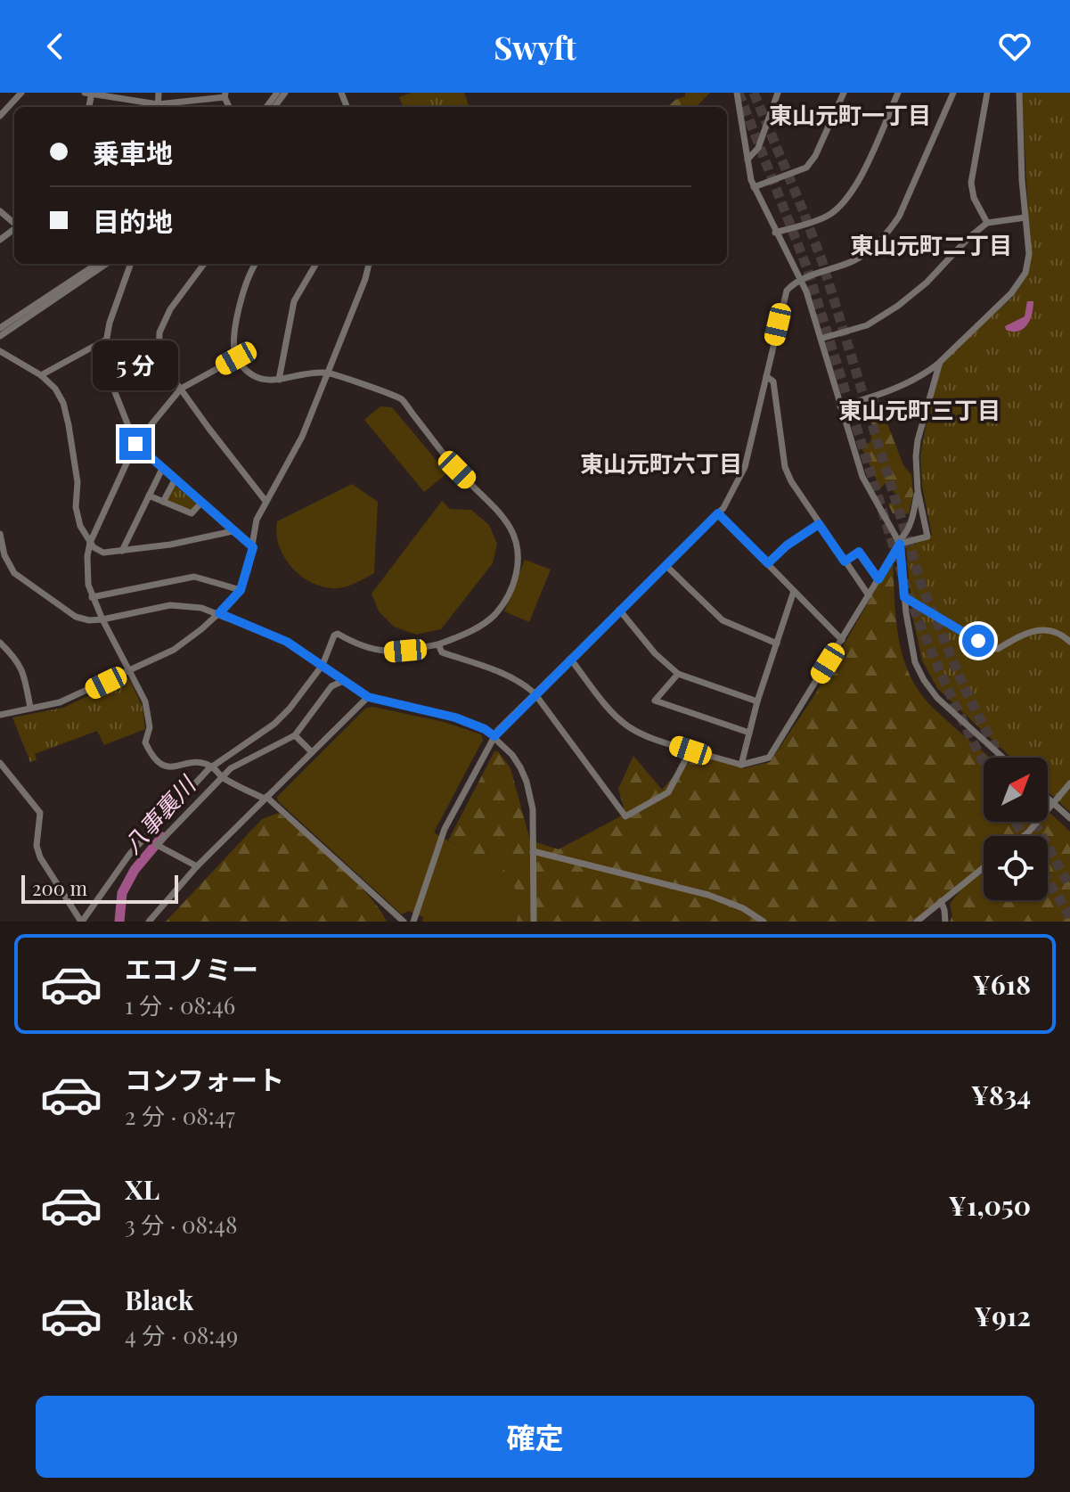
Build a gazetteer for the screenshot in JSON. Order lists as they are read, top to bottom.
{
  "districts": [
    "東山元町一丁目",
    "東山元町二丁目",
    "東山元町三丁目",
    "東山元町六丁目"
  ],
  "water": ["八事裏川"],
  "scale_bar": "200 m",
  "north": "top right",
  "page": {
    "header": "Swyft",
    "banner": ["乗車地", "目的地"],
    "bubble": "5 分",
    "scale": "200 m",
    "list": [
      {
        "name": "エコノミー",
        "note": "1 分 · 08:46",
        "value": "¥618"
      },
      {
        "name": "コンフォート",
        "note": "2 分 · 08:47",
        "value": "¥834"
      },
      {
        "name": "XL",
        "note": "3 分 · 08:48",
        "value": "¥1,050"
      },
      {
        "name": "Black",
        "note": "4 分 · 08:49",
        "value": "¥912"
      }
    ],
    "buttons": "確定"
  }
}
